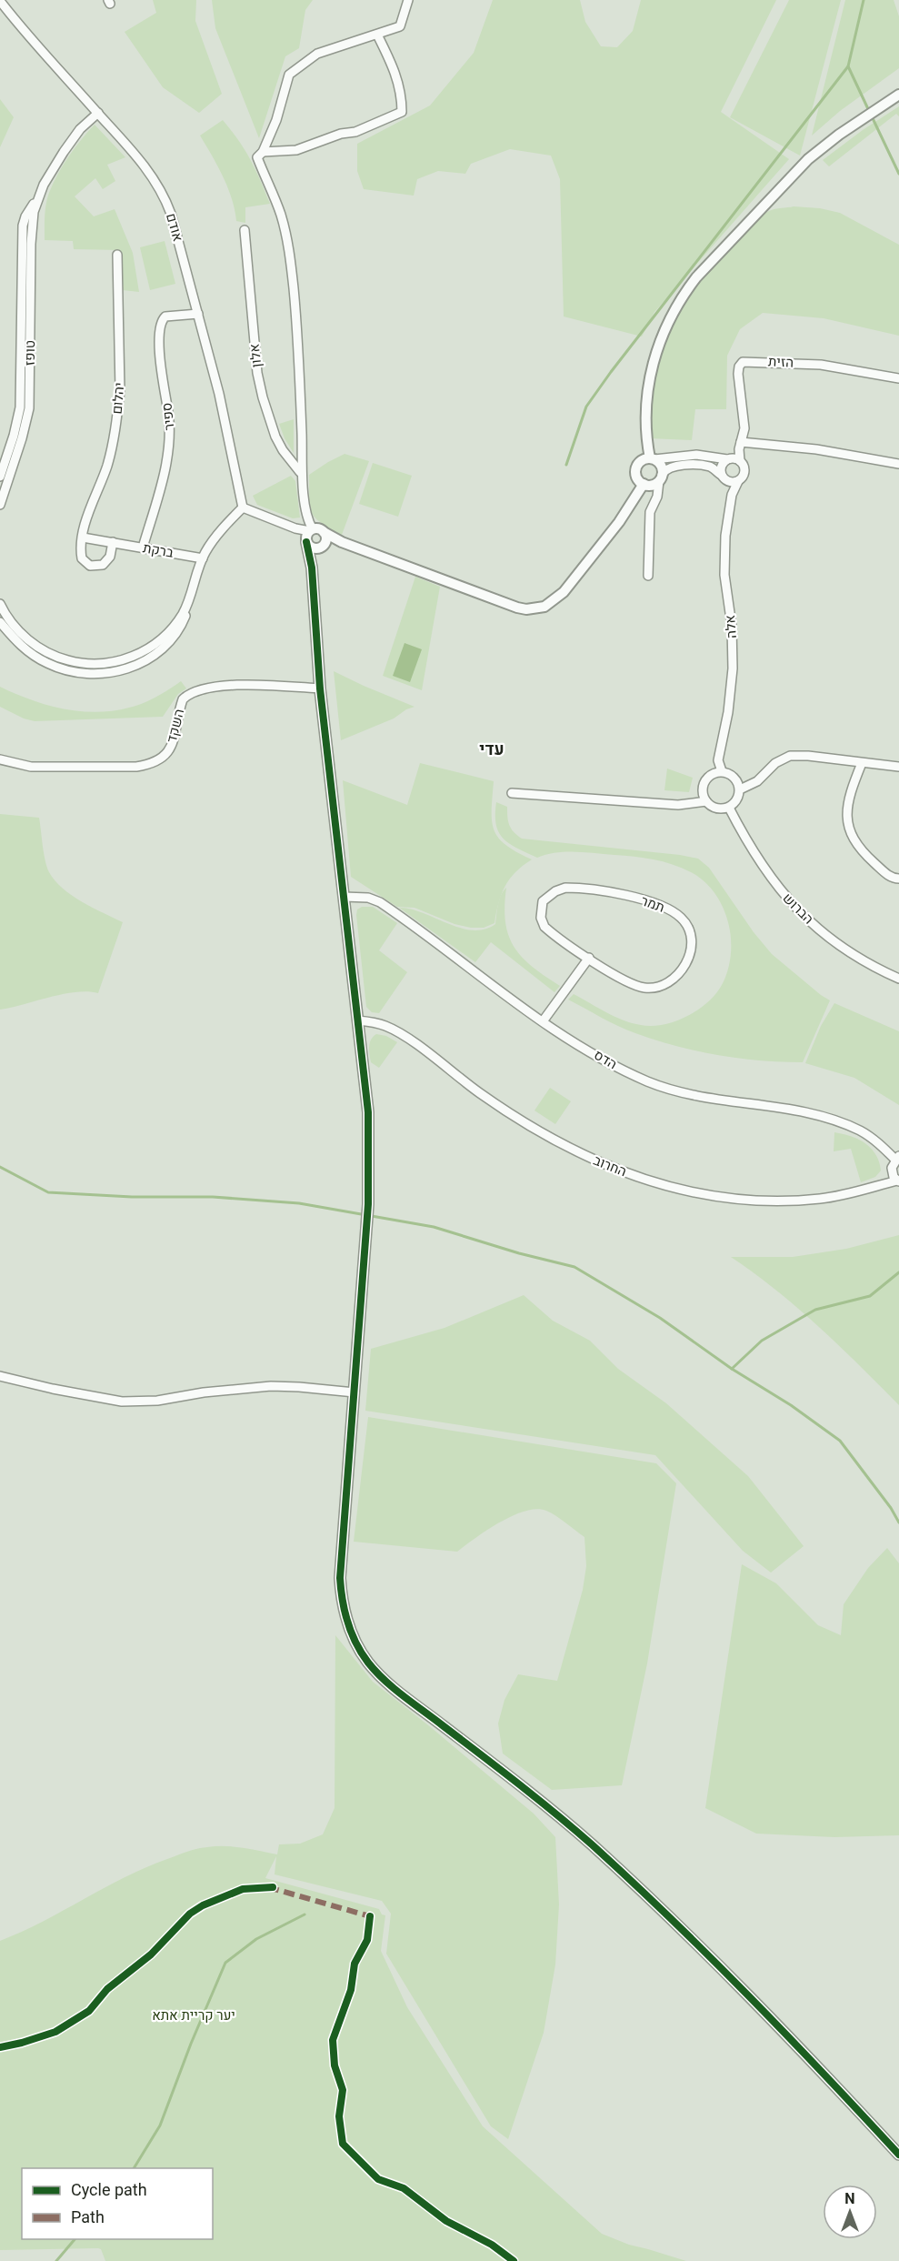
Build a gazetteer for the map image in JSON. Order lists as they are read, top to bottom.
{
  "streets": {
    "street": [
      "אודם",
      "טופז",
      "אלון",
      "הזית",
      "יהלום",
      "ספיר",
      "ברקת",
      "אלה",
      "השקד",
      "תמר",
      "הברוש",
      "הדס",
      "החרוב"
    ]
  },
  "crossings": [
    ["אודם", "טופז"],
    ["אודם", "ספיר"],
    ["הזית", "אלה"],
    ["יהלום", "ברקת"],
    ["ספיר", "ברקת"],
    ["אלה", "הברוש"]
  ],
  "districts": ["עדי"],
  "parks": ["יער קריית אתא"],
  "legend": ["Cycle path", "Path"],
  "north": "top"
}
